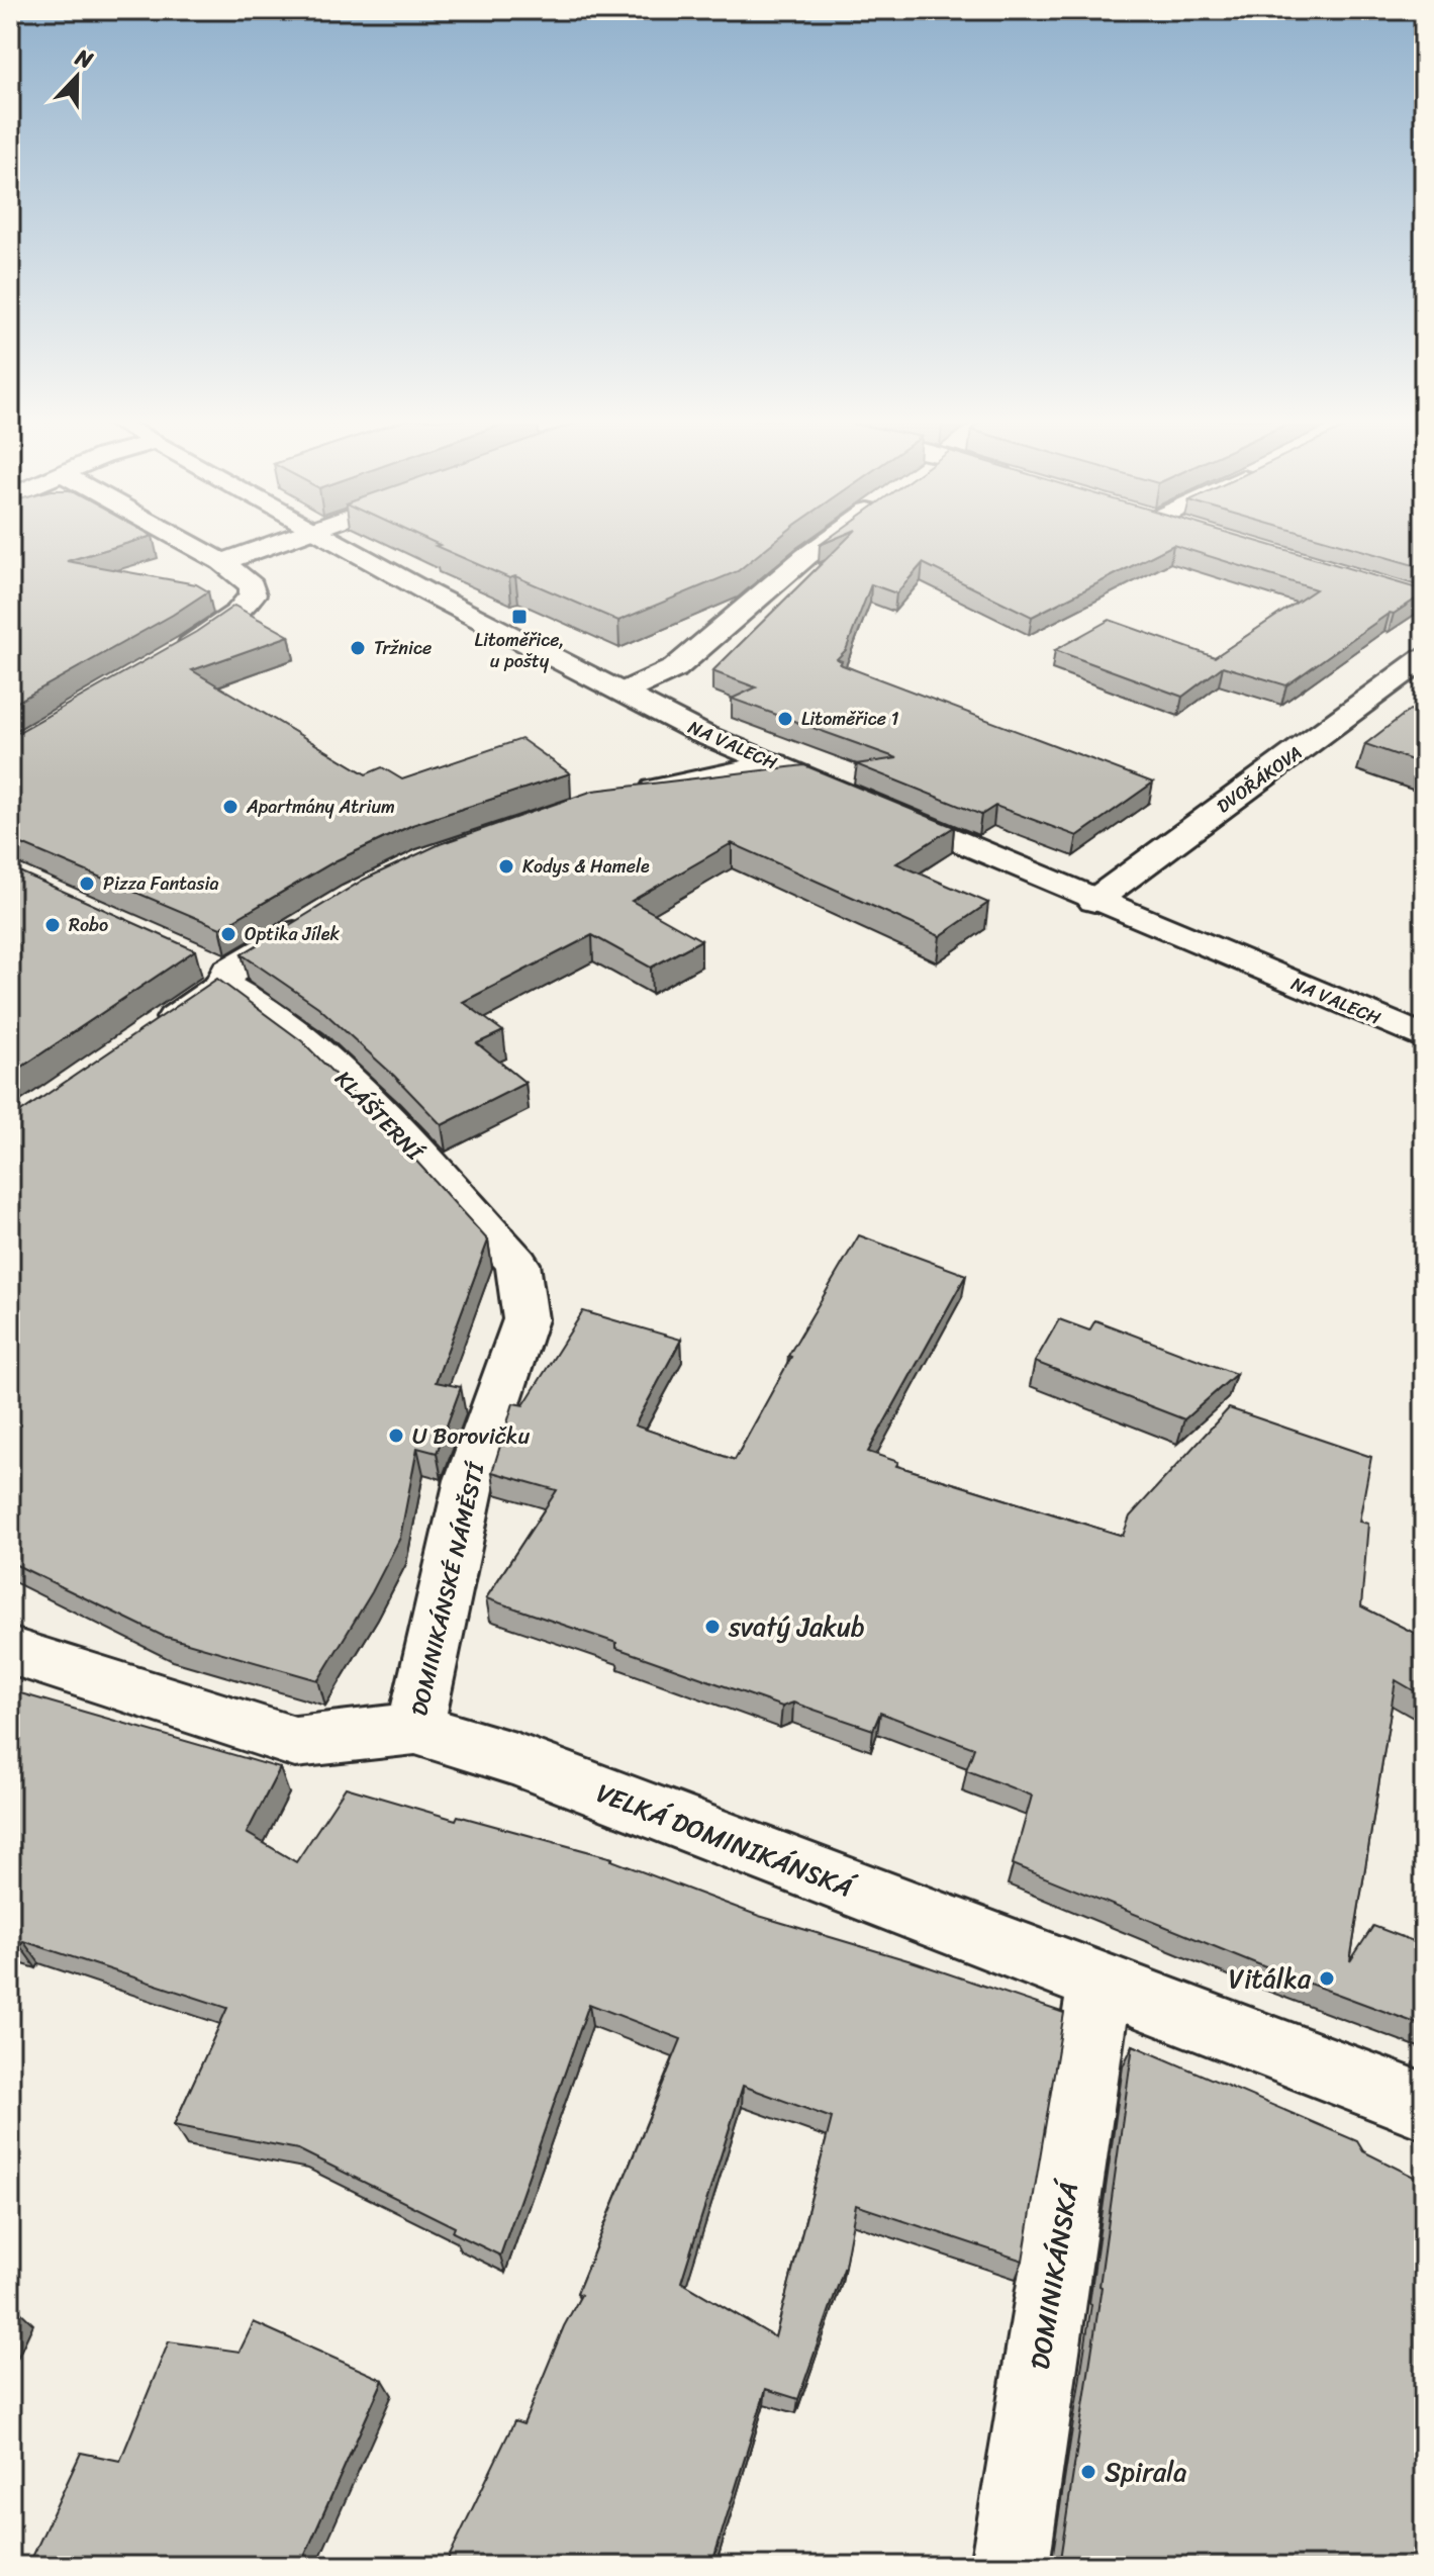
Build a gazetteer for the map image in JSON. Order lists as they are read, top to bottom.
{
  "streets": {
    "street": [
      "NA VALECH",
      "DVOŘÁKOVA",
      "KLÁŠTERNÍ",
      "DOMINIKÁNSKÉ NÁMĚSTÍ",
      "VELKÁ DOMINIKÁNSKÁ",
      "DOMINIKÁNSKÁ"
    ]
  },
  "crossings": [
    ["NA VALECH", "DVOŘÁKOVA"],
    ["KLÁŠTERNÍ", "DOMINIKÁNSKÉ NÁMĚSTÍ"],
    ["DOMINIKÁNSKÉ NÁMĚSTÍ", "VELKÁ DOMINIKÁNSKÁ"],
    ["VELKÁ DOMINIKÁNSKÁ", "DOMINIKÁNSKÁ"]
  ],
  "places": {
    "transit": ["Litoměřice, u pošty"],
    "other": [
      "Tržnice",
      "Litoměřice 1",
      "Apartmány Atrium",
      "Kodys & Hamele",
      "Pizza Fantasia",
      "Robo",
      "Optika Jílek",
      "U Borovičku",
      "svatý Jakub",
      "Vitálka",
      "Spirala"
    ]
  },
  "north": "top"
}
